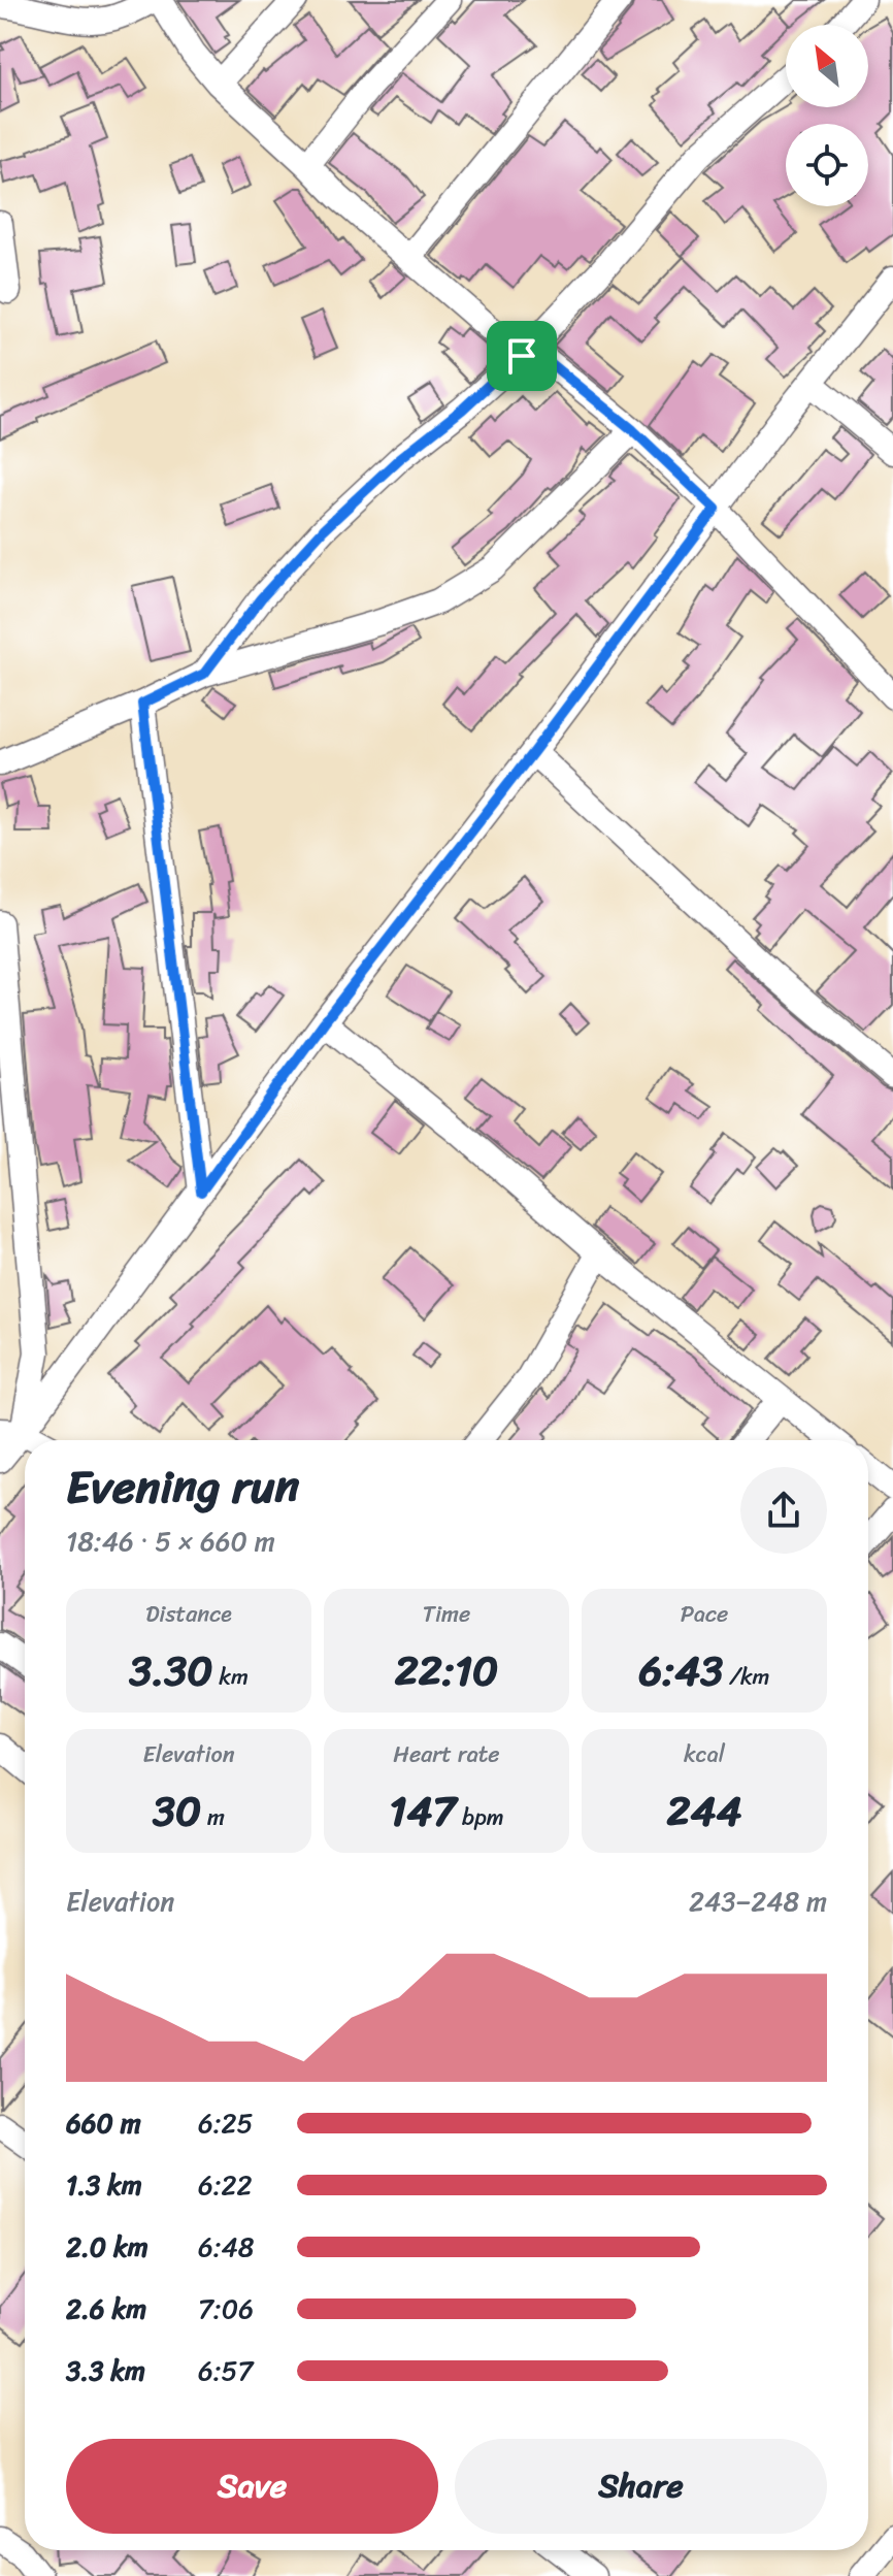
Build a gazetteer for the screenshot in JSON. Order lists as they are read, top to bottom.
{
  "north": "top left",
  "page": {
    "heading": ["Evening run", "18:46 · 5 × 660 m"],
    "stats": [
      ["Distance", "3.30 km"],
      ["Time", "22:10"],
      ["Pace", "6:43 /km"],
      ["Elevation", "30 m"],
      ["Heart rate", "147 bpm"],
      ["kcal", "244"]
    ],
    "chart": ["Elevation", "243–248 m"],
    "list": [
      {
        "name": "660 m",
        "note": "6:25"
      },
      {
        "name": "1.3 km",
        "note": "6:22"
      },
      {
        "name": "2.0 km",
        "note": "6:48"
      },
      {
        "name": "2.6 km",
        "note": "7:06"
      },
      {
        "name": "3.3 km",
        "note": "6:57"
      }
    ],
    "buttons": ["Save", "Share"]
  }
}
